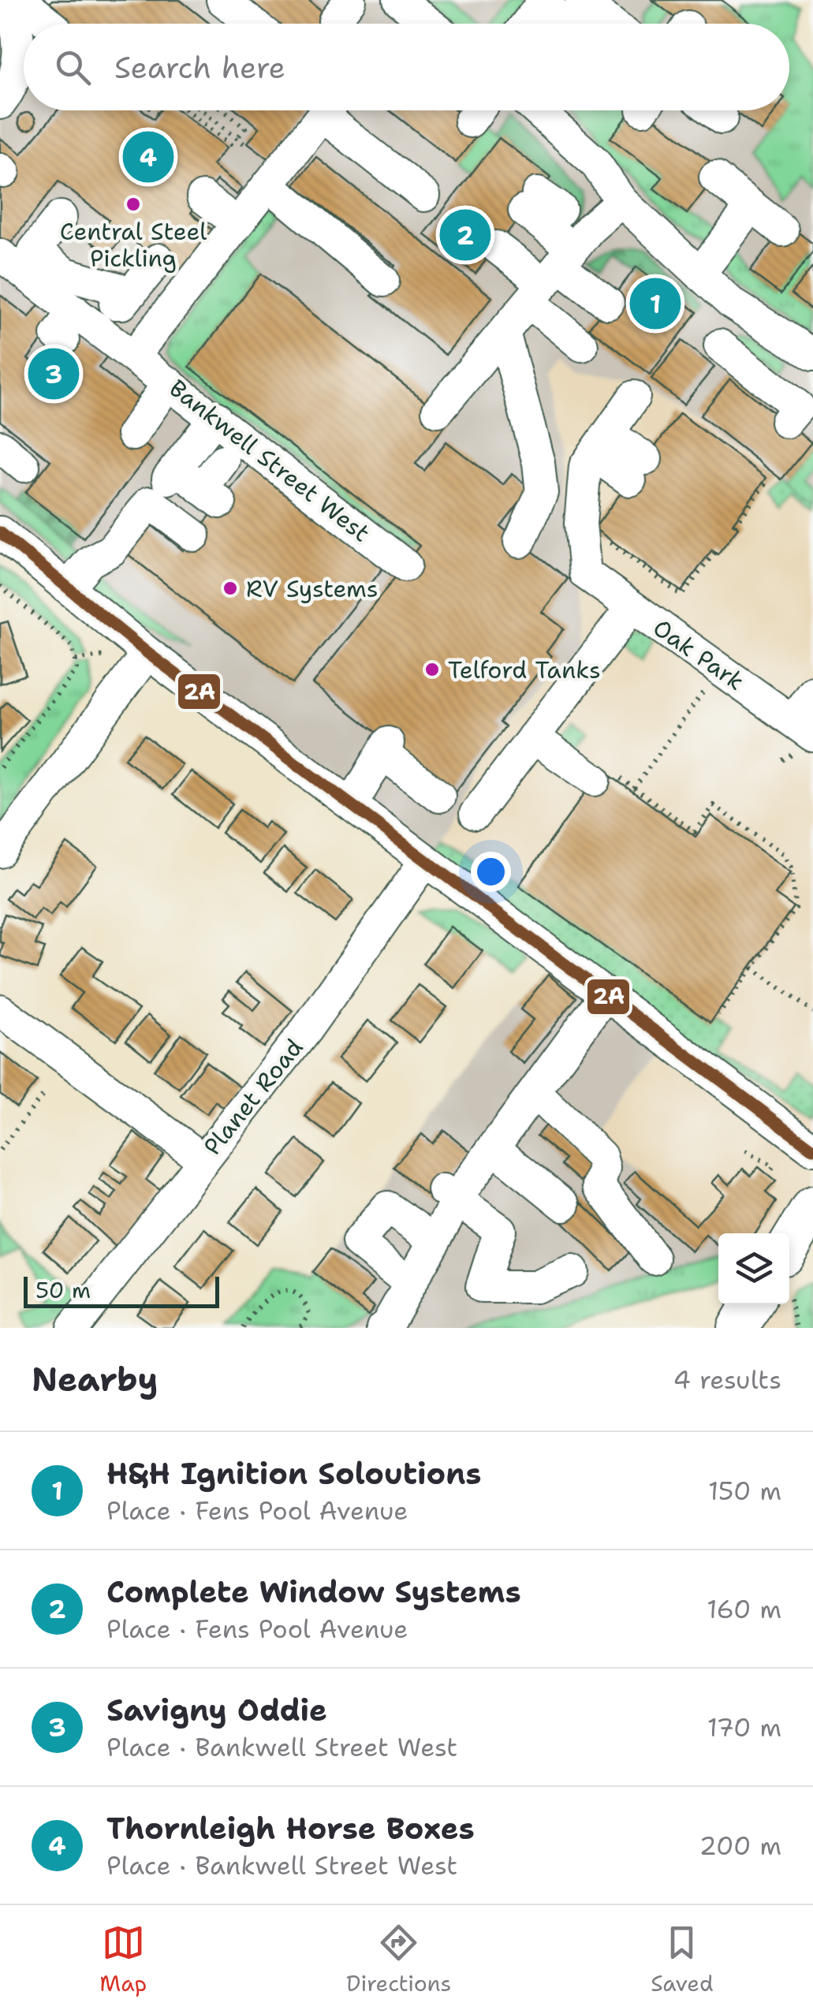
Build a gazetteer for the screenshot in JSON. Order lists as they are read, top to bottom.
{
  "streets": {
    "street": ["Bankwell Street West", "Oak Park", "Planet Road"]
  },
  "places": ["Central Steel Pickling", "RV Systems", "Telford Tanks"],
  "lines": ["transit line 2A"],
  "scale_bar": "50 m",
  "page": {
    "search": "Search here",
    "pins": [
      "4",
      "2",
      "1",
      "3"
    ],
    "scale": "50 m",
    "heading": ["Nearby", "4 results"],
    "list": [
      {
        "mark": "1",
        "name": "H&H Ignition Soloutions",
        "note": "Place · Fens Pool Avenue",
        "value": "150 m"
      },
      {
        "mark": "2",
        "name": "Complete Window Systems",
        "note": "Place · Fens Pool Avenue",
        "value": "160 m"
      },
      {
        "mark": "3",
        "name": "Savigny Oddie",
        "note": "Place · Bankwell Street West",
        "value": "170 m"
      },
      {
        "mark": "4",
        "name": "Thornleigh Horse Boxes",
        "note": "Place · Bankwell Street West",
        "value": "200 m"
      }
    ],
    "nav": ["Map", "Directions", "Saved"]
  }
}
